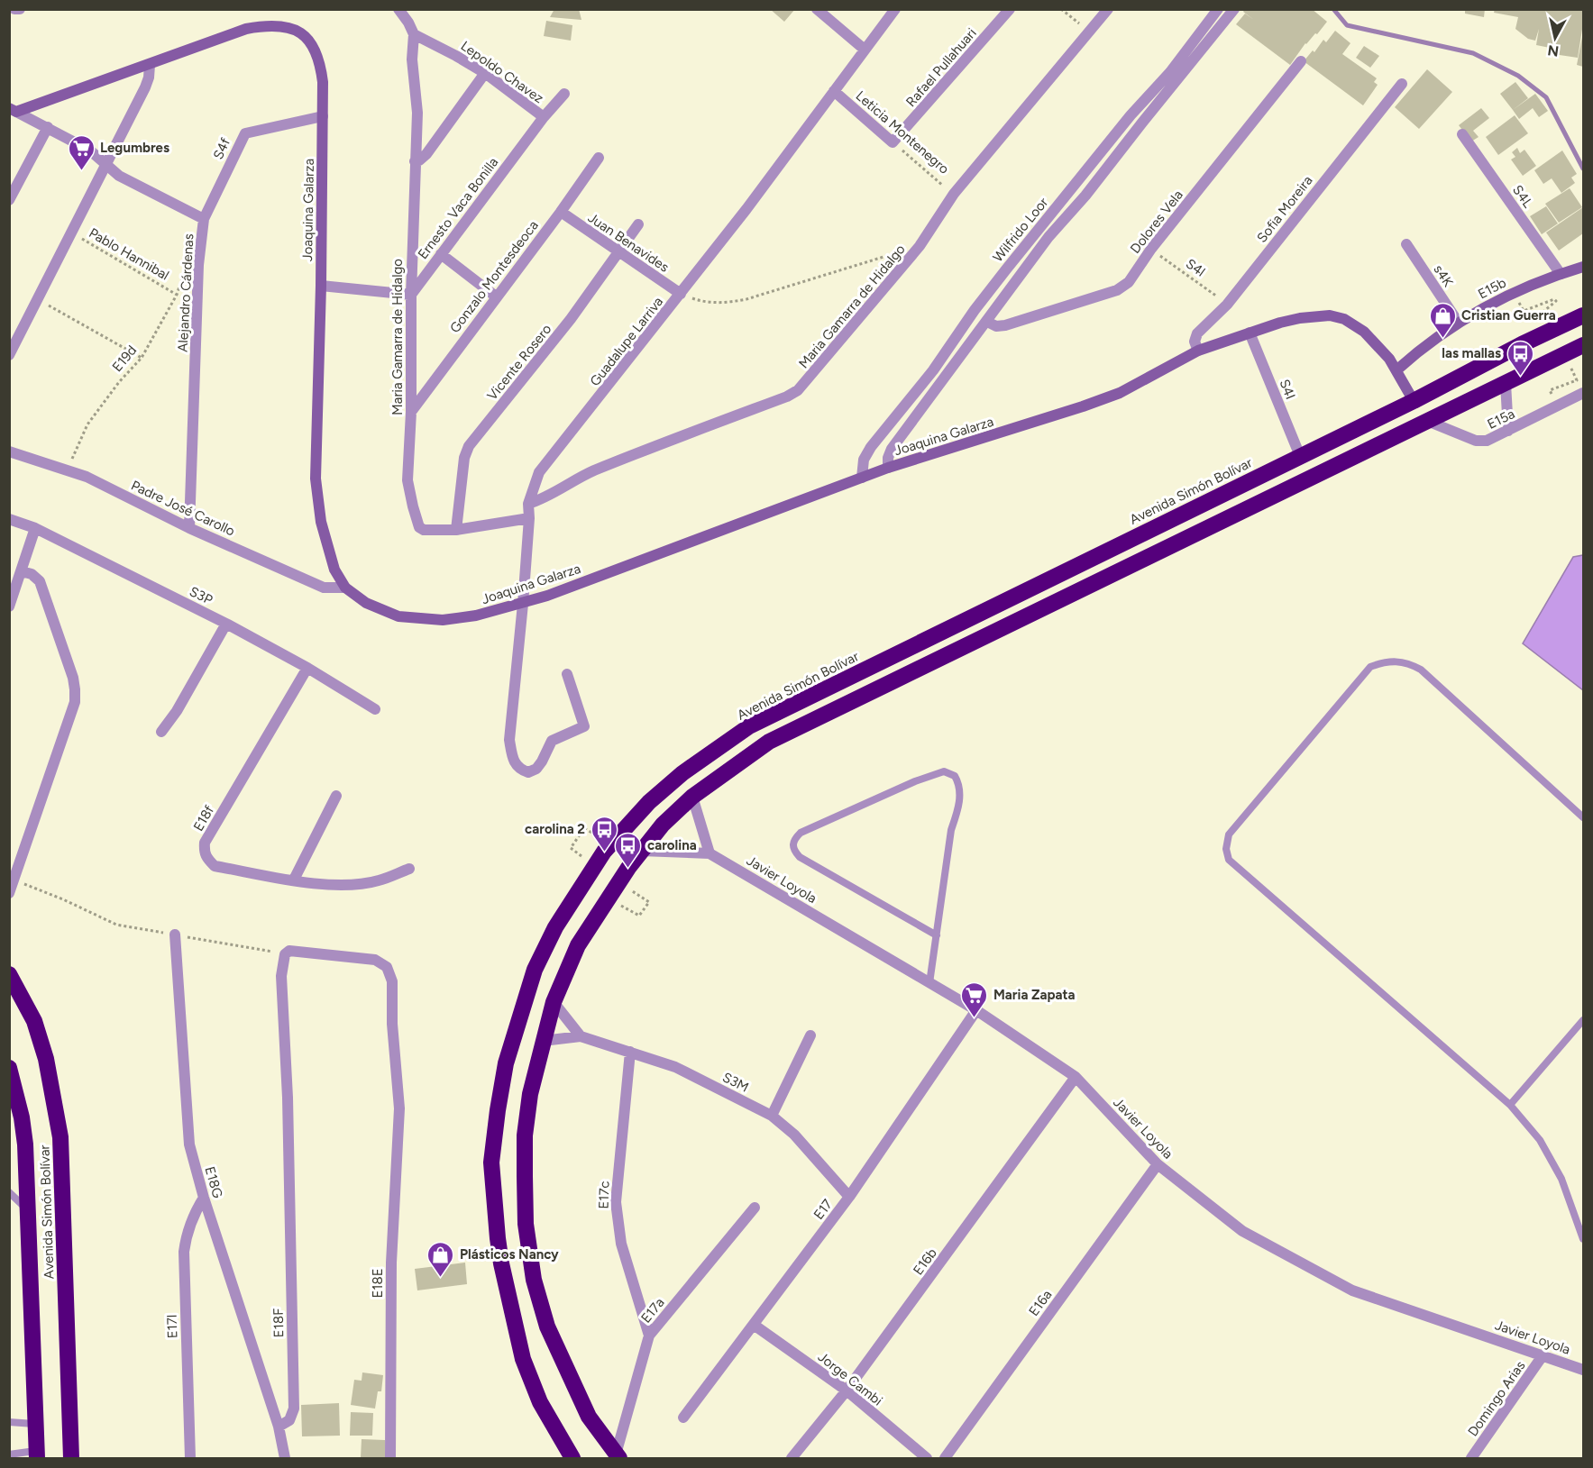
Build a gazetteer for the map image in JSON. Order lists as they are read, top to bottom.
{
  "streets": {
    "highway": ["Avenida Simón Bolívar"],
    "street": [
      "Rafael Pullahuari",
      "Lepoldo Chavez",
      "Leticia Montenegro",
      "S4f",
      "S4L",
      "Ernesto Vaca Bonilla",
      "Sofia Moreira",
      "Joaquina Galarza",
      "Dolores Vela",
      "Wilfrido Loor",
      "Juan Benavides",
      "s4K",
      "Gonzalo Montesdeoca",
      "E15b",
      "Alejandro Cárdenas",
      "Maria Gamarra de Hidalgo",
      "Guadalupe Larriva",
      "Vicente Rosero",
      "S4I",
      "E15a",
      "Padre José Carollo",
      "S3P",
      "E18f",
      "Javier Loyola",
      "S3M",
      "E18G",
      "E17c",
      "E17",
      "E16b",
      "E18E",
      "E16a",
      "E17a",
      "E18F",
      "E17l",
      "Jorge Cambi",
      "Domingo Arias"
    ],
    "path": ["Pablo Hannibal", "S4l", "E19d"]
  },
  "crossings": [
    ["Rafael Pullahuari", "Leticia Montenegro"],
    ["Lepoldo Chavez", "Ernesto Vaca Bonilla"],
    ["Lepoldo Chavez", "Maria Gamarra de Hidalgo"],
    ["Leticia Montenegro", "Maria Gamarra de Hidalgo"],
    ["Leticia Montenegro", "Guadalupe Larriva"],
    ["S4f", "Joaquina Galarza"],
    ["S4f", "Alejandro Cárdenas"],
    ["S4L", "E15b"],
    ["Ernesto Vaca Bonilla", "Maria Gamarra de Hidalgo"],
    ["Sofia Moreira", "Joaquina Galarza"],
    ["Sofia Moreira", "S4l"],
    ["Joaquina Galarza", "Wilfrido Loor"],
    ["Joaquina Galarza", "E15b"],
    ["Joaquina Galarza", "Alejandro Cárdenas"],
    ["Joaquina Galarza", "Guadalupe Larriva"],
    ["Joaquina Galarza", "S4I"],
    ["Joaquina Galarza", "Avenida Simón Bolívar"],
    ["Joaquina Galarza", "Padre José Carollo"],
    ["Dolores Vela", "Wilfrido Loor"],
    ["Dolores Vela", "S4l"],
    ["Juan Benavides", "Gonzalo Montesdeoca"],
    ["Juan Benavides", "Guadalupe Larriva"],
    ["Juan Benavides", "Vicente Rosero"],
    ["Pablo Hannibal", "E19d"],
    ["s4K", "E15b"],
    ["Gonzalo Montesdeoca", "Maria Gamarra de Hidalgo"],
    ["Alejandro Cárdenas", "E19d"],
    ["Alejandro Cárdenas", "Padre José Carollo"],
    ["Maria Gamarra de Hidalgo", "Guadalupe Larriva"],
    ["Maria Gamarra de Hidalgo", "Vicente Rosero"],
    ["E19d", "Padre José Carollo"],
    ["S4I", "Avenida Simón Bolívar"],
    ["S3P", "E18f"],
    ["Javier Loyola", "E17"],
    ["Javier Loyola", "E16b"],
    ["Javier Loyola", "E16a"],
    ["Javier Loyola", "Domingo Arias"],
    ["S3M", "E17c"],
    ["S3M", "E17"],
    ["E18G", "E18F"],
    ["E18G", "E17l"],
    ["E17c", "E17a"],
    ["E17", "Jorge Cambi"],
    ["E16b", "Jorge Cambi"],
    ["E18E", "E18F"]
  ],
  "places": {
    "supermarket": ["Legumbres", "Maria Zapata"],
    "shop": ["Cristian Guerra", "Plásticos Nancy"],
    "bus stop": ["las mallas", "carolina 2", "carolina"]
  },
  "north": "bottom"
}
